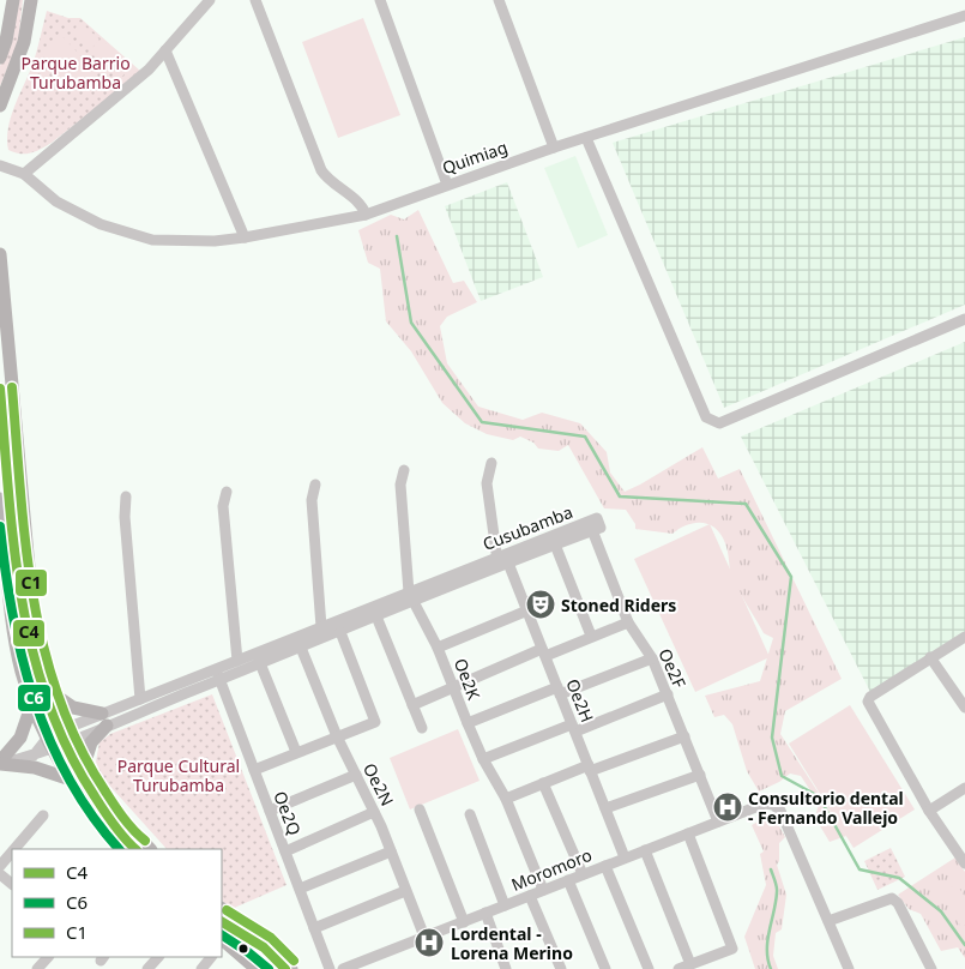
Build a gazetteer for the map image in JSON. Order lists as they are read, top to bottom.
{
  "streets": {
    "street": [
      "Quimiag",
      "Cusubamba",
      "Oe2F",
      "Oe2K",
      "Oe2H",
      "Oe2N",
      "Oe2Q",
      "Moromoro"
    ]
  },
  "crossings": [
    ["Cusubamba", "Oe2F"],
    ["Cusubamba", "Oe2K"],
    ["Cusubamba", "Oe2H"],
    ["Cusubamba", "Oe2N"],
    ["Cusubamba", "Oe2Q"],
    ["Oe2F", "Moromoro"],
    ["Oe2K", "Moromoro"],
    ["Oe2H", "Moromoro"],
    ["Oe2N", "Moromoro"]
  ],
  "parks": ["Parque Barrio Turubamba", "Parque Cultural Turubamba"],
  "places": {
    "theatre": ["Stoned Riders"],
    "hospital": ["Consultorio dental - Fernando Vallejo", "Lordental - Lorena Merino"]
  },
  "lines": ["transit line C1", "transit line C4", "transit line C6"],
  "legend": ["C4", "C6", "C1"]
}
